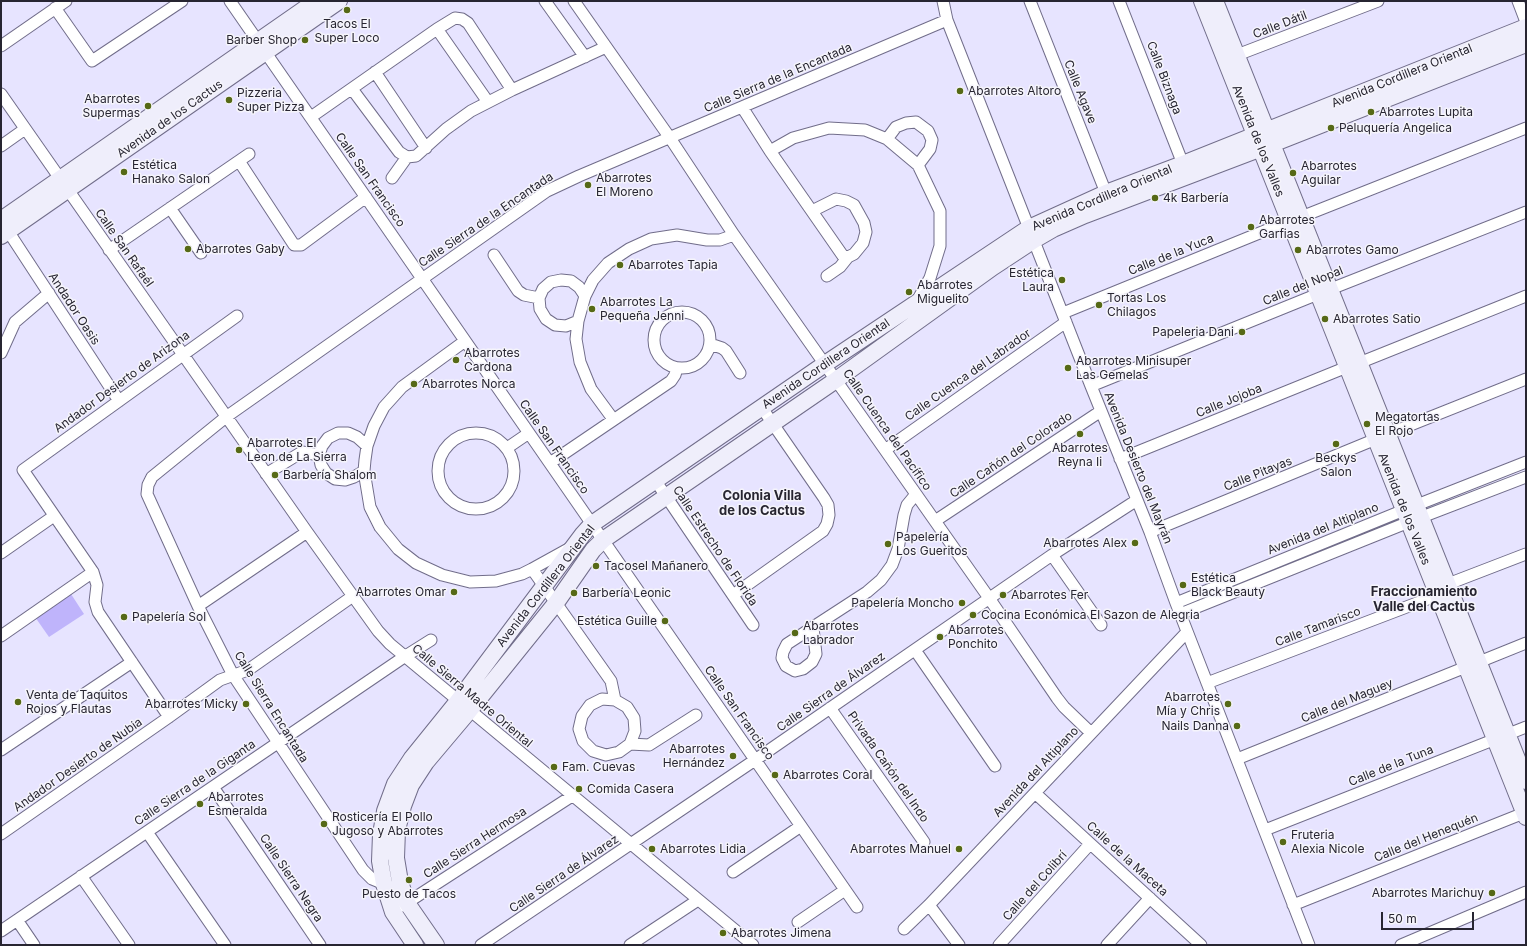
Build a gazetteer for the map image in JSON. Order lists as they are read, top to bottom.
{
  "streets": {
    "street": [
      "Calle Dátil",
      "Avenida Cordillera Oriental",
      "Calle Sierra de la Encantada",
      "Calle Biznaga",
      "Calle Agave",
      "Avenida de los Cactus",
      "Avenida de los Valles",
      "Calle San Francisco",
      "Calle San Rafaél",
      "Calle de la Yuca",
      "Calle del Nopal",
      "Andador Oasis",
      "Calle Cuenca del Labrador",
      "Andador Desierto de Arizona",
      "Calle Jojoba",
      "Calle Cuenca del Pacífico",
      "Calle Cañón del Colorado",
      "Avenida Desierto del Mayrán",
      "Calle Pitayas",
      "Avenida del Altiplano",
      "Calle Estrecho de Florida",
      "Calle Tamarisco",
      "Calle Sierra de Álvarez",
      "Calle Sierra Madre Oriental",
      "Calle del Maguey",
      "Calle Sierra Encantada",
      "Andador Desierto de Nubia",
      "Calle de la Tuna",
      "Privada Cañón del Indo",
      "Calle Sierra de la Giganta",
      "Calle del Henequén",
      "Calle Sierra Hermosa",
      "Calle de la Maceta",
      "Calle Sierra Negra",
      "Calle del Colibrí"
    ]
  },
  "crossings": [
    ["Calle Dátil", "Avenida de los Valles"],
    ["Avenida Cordillera Oriental", "Calle Biznaga"],
    ["Avenida Cordillera Oriental", "Calle Agave"],
    ["Avenida Cordillera Oriental", "Avenida de los Valles"],
    ["Avenida Cordillera Oriental", "Calle San Francisco"],
    ["Avenida Cordillera Oriental", "Calle Cuenca del Pacífico"],
    ["Avenida Cordillera Oriental", "Avenida Desierto del Mayrán"],
    ["Avenida Cordillera Oriental", "Calle Estrecho de Florida"],
    ["Avenida Cordillera Oriental", "Calle Sierra Madre Oriental"],
    ["Avenida Cordillera Oriental", "Calle Sierra Encantada"],
    ["Avenida Cordillera Oriental", "Calle Sierra Hermosa"],
    ["Calle Sierra de la Encantada", "Calle San Francisco"],
    ["Calle Sierra de la Encantada", "Calle San Rafaél"],
    ["Calle Sierra de la Encantada", "Calle Cuenca del Pacífico"],
    ["Calle Sierra de la Encantada", "Avenida Desierto del Mayrán"],
    ["Calle Sierra de la Encantada", "Calle Sierra Madre Oriental"],
    ["Calle Sierra de la Encantada", "Calle Sierra Encantada"],
    ["Avenida de los Cactus", "Calle San Francisco"],
    ["Avenida de los Cactus", "Calle San Rafaél"],
    ["Avenida de los Cactus", "Andador Oasis"],
    ["Avenida de los Valles", "Calle de la Yuca"],
    ["Avenida de los Valles", "Calle del Nopal"],
    ["Avenida de los Valles", "Calle Jojoba"],
    ["Avenida de los Valles", "Calle Pitayas"],
    ["Avenida de los Valles", "Avenida del Altiplano"],
    ["Avenida de los Valles", "Calle Tamarisco"],
    ["Avenida de los Valles", "Calle del Maguey"],
    ["Avenida de los Valles", "Calle de la Tuna"],
    ["Avenida de los Valles", "Calle del Henequén"],
    ["Calle San Francisco", "Calle Sierra de Álvarez"],
    ["Calle San Rafaél", "Andador Desierto de Arizona"],
    ["Calle San Rafaél", "Calle Sierra Madre Oriental"],
    ["Calle de la Yuca", "Calle Cuenca del Labrador"],
    ["Calle de la Yuca", "Avenida Desierto del Mayrán"],
    ["Calle del Nopal", "Avenida Desierto del Mayrán"],
    ["Andador Oasis", "Andador Desierto de Arizona"],
    ["Calle Cuenca del Labrador", "Calle Cuenca del Pacífico"],
    ["Calle Cuenca del Labrador", "Avenida Desierto del Mayrán"],
    ["Calle Jojoba", "Avenida Desierto del Mayrán"],
    ["Calle Cuenca del Pacífico", "Calle Cañón del Colorado"],
    ["Calle Cuenca del Pacífico", "Avenida del Altiplano"],
    ["Calle Cuenca del Pacífico", "Calle Sierra de Álvarez"],
    ["Calle Cañón del Colorado", "Avenida Desierto del Mayrán"],
    ["Avenida Desierto del Mayrán", "Calle Pitayas"],
    ["Avenida Desierto del Mayrán", "Avenida del Altiplano"],
    ["Avenida Desierto del Mayrán", "Calle Tamarisco"],
    ["Avenida Desierto del Mayrán", "Calle Sierra de Álvarez"],
    ["Avenida Desierto del Mayrán", "Calle del Maguey"],
    ["Avenida Desierto del Mayrán", "Calle de la Tuna"],
    ["Avenida Desierto del Mayrán", "Calle del Henequén"],
    ["Avenida del Altiplano", "Calle de la Maceta"],
    ["Calle Sierra de Álvarez", "Calle Sierra Madre Oriental"],
    ["Calle Sierra de Álvarez", "Privada Cañón del Indo"],
    ["Calle Sierra Madre Oriental", "Andador Desierto de Nubia"],
    ["Calle Sierra Madre Oriental", "Calle Sierra de la Giganta"],
    ["Calle Sierra Madre Oriental", "Calle Sierra Hermosa"],
    ["Calle Sierra Encantada", "Andador Desierto de Nubia"],
    ["Calle Sierra Encantada", "Calle Sierra de la Giganta"],
    ["Calle Sierra Encantada", "Calle Sierra Hermosa"],
    ["Calle Sierra de la Giganta", "Calle Sierra Negra"],
    ["Calle de la Maceta", "Calle del Colibrí"]
  ],
  "districts": ["Colonia Villa de los Cactus", "Fraccionamiento Valle del Cactus"],
  "places": [
    "Tacos El Super Loco",
    "Barber Shop",
    "Abarrotes Altoro",
    "Pizzeria Super Pizza",
    "Abarrotes Supermas",
    "Abarrotes Lupita",
    "Peluquería Angelica",
    "Estética Hanako Salon",
    "Abarrotes Aguilar",
    "Abarrotes El Moreno",
    "4k Barbería",
    "Abarrotes Garfias",
    "Abarrotes Gaby",
    "Abarrotes Gamo",
    "Abarrotes Tapia",
    "Estética Laura",
    "Abarrotes Miguelito",
    "Tortas Los Chilagos",
    "Abarrotes La Pequeña Jenni",
    "Abarrotes Satio",
    "Papeleria Dani",
    "Abarrotes Cardona",
    "Abarrotes Minisuper Las Gemelas",
    "Abarrotes Norca",
    "Megatortas El Rojo",
    "Abarrotes Reyna Ii",
    "Beckys Salon",
    "Abarrotes El Leon de La Sierra",
    "Barbería Shalom",
    "Abarrotes Alex",
    "Papelería Los Gueritos",
    "Tacosel Mañanero",
    "Estética Black Beauty",
    "Abarrotes Omar",
    "Barbería Leonic",
    "Abarrotes Fer",
    "Papelería Moncho",
    "Cocina Económica El Sazon de Alegria",
    "Papelería Sol",
    "Estética Guille",
    "Abarrotes Labrador",
    "Abarrotes Ponchito",
    "Venta de Taquitos Rojos y Flautas",
    "Abarrotes Micky",
    "Abarrotes Mía y Chris",
    "Nails Danna",
    "Abarrotes Hernández",
    "Fam. Cuevas",
    "Abarrotes Coral",
    "Comida Casera",
    "Abarrotes Esmeralda",
    "Rosticería El Pollo Jugoso y Abarrotes",
    "Fruteria Alexia Nicole",
    "Abarrotes Lidia",
    "Abarrotes Manuel",
    "Puesto de Tacos",
    "Abarrotes Marichuy",
    "Abarrotes Jimena"
  ],
  "scale_bar": "50 m"
}
